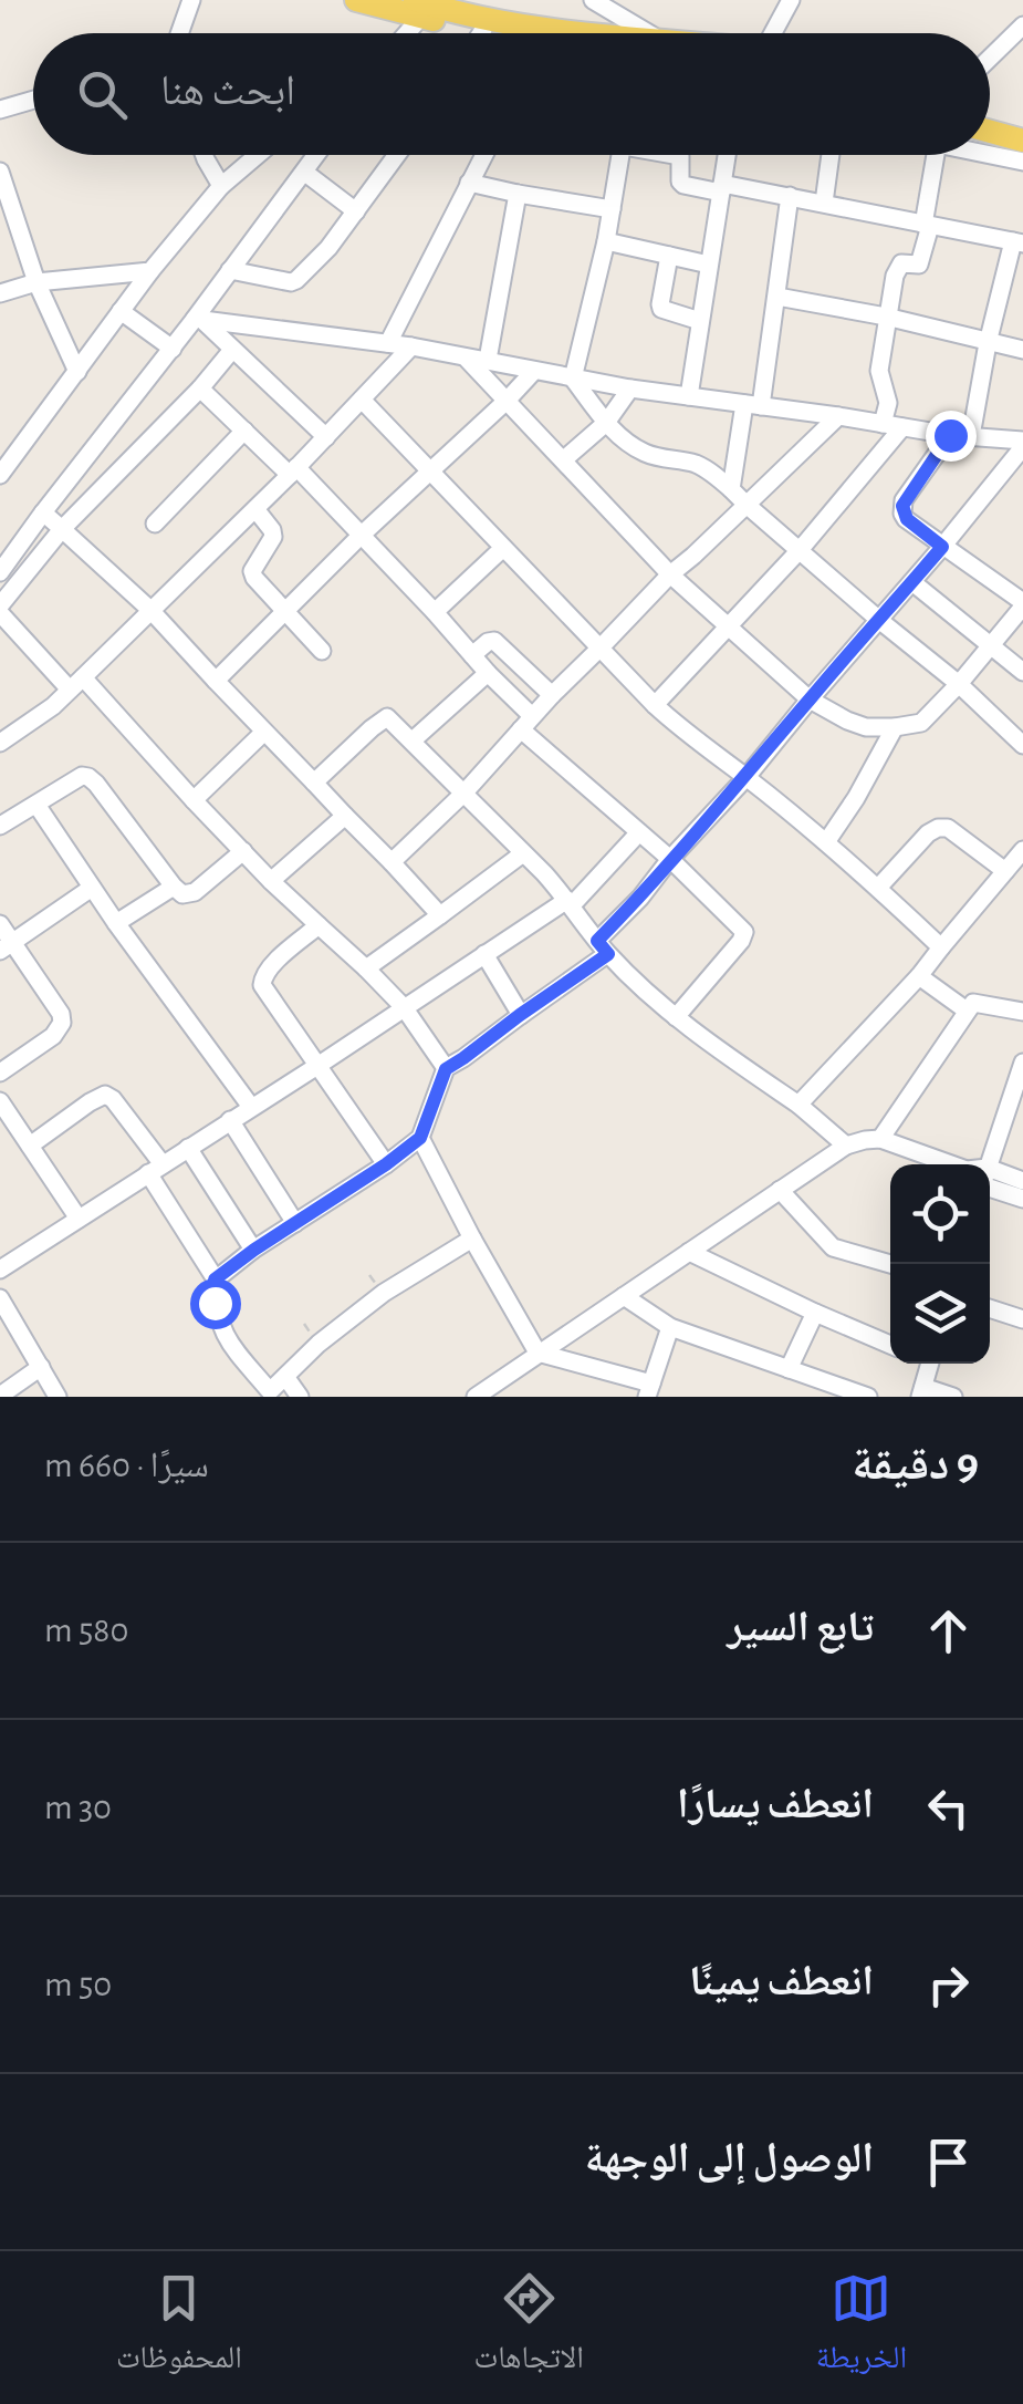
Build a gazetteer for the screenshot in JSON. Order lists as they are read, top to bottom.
{
  "page": {
    "search": "ابحث هنا",
    "heading": ["9 دقيقة", "سيرًا · 660 m"],
    "list": [
      ["تابع السير", "580 m"],
      ["انعطف يسارًا", "30 m"],
      ["انعطف يمينًا", "50 m"],
      "الوصول إلى الوجهة"
    ],
    "nav": ["الخريطة", "الاتجاهات", "المحفوظات"]
  }
}
